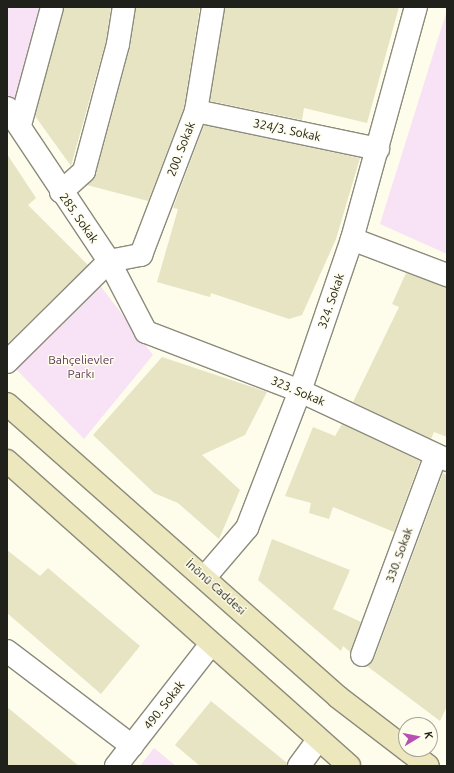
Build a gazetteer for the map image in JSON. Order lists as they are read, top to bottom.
{
  "streets": {
    "main road": ["İnönü Caddesi"],
    "street": [
      "324/3. Sokak",
      "200. Sokak",
      "285. Sokak",
      "324. Sokak",
      "323. Sokak",
      "330. Sokak",
      "490. Sokak"
    ]
  },
  "crossings": [
    ["324/3. Sokak", "200. Sokak"],
    ["324/3. Sokak", "324. Sokak"],
    ["200. Sokak", "285. Sokak"],
    ["285. Sokak", "323. Sokak"],
    ["324. Sokak", "323. Sokak"],
    ["324. Sokak", "İnönü Caddesi"],
    ["323. Sokak", "330. Sokak"]
  ],
  "parks": ["Bahçelievler Parkı"],
  "north": "right"
}
